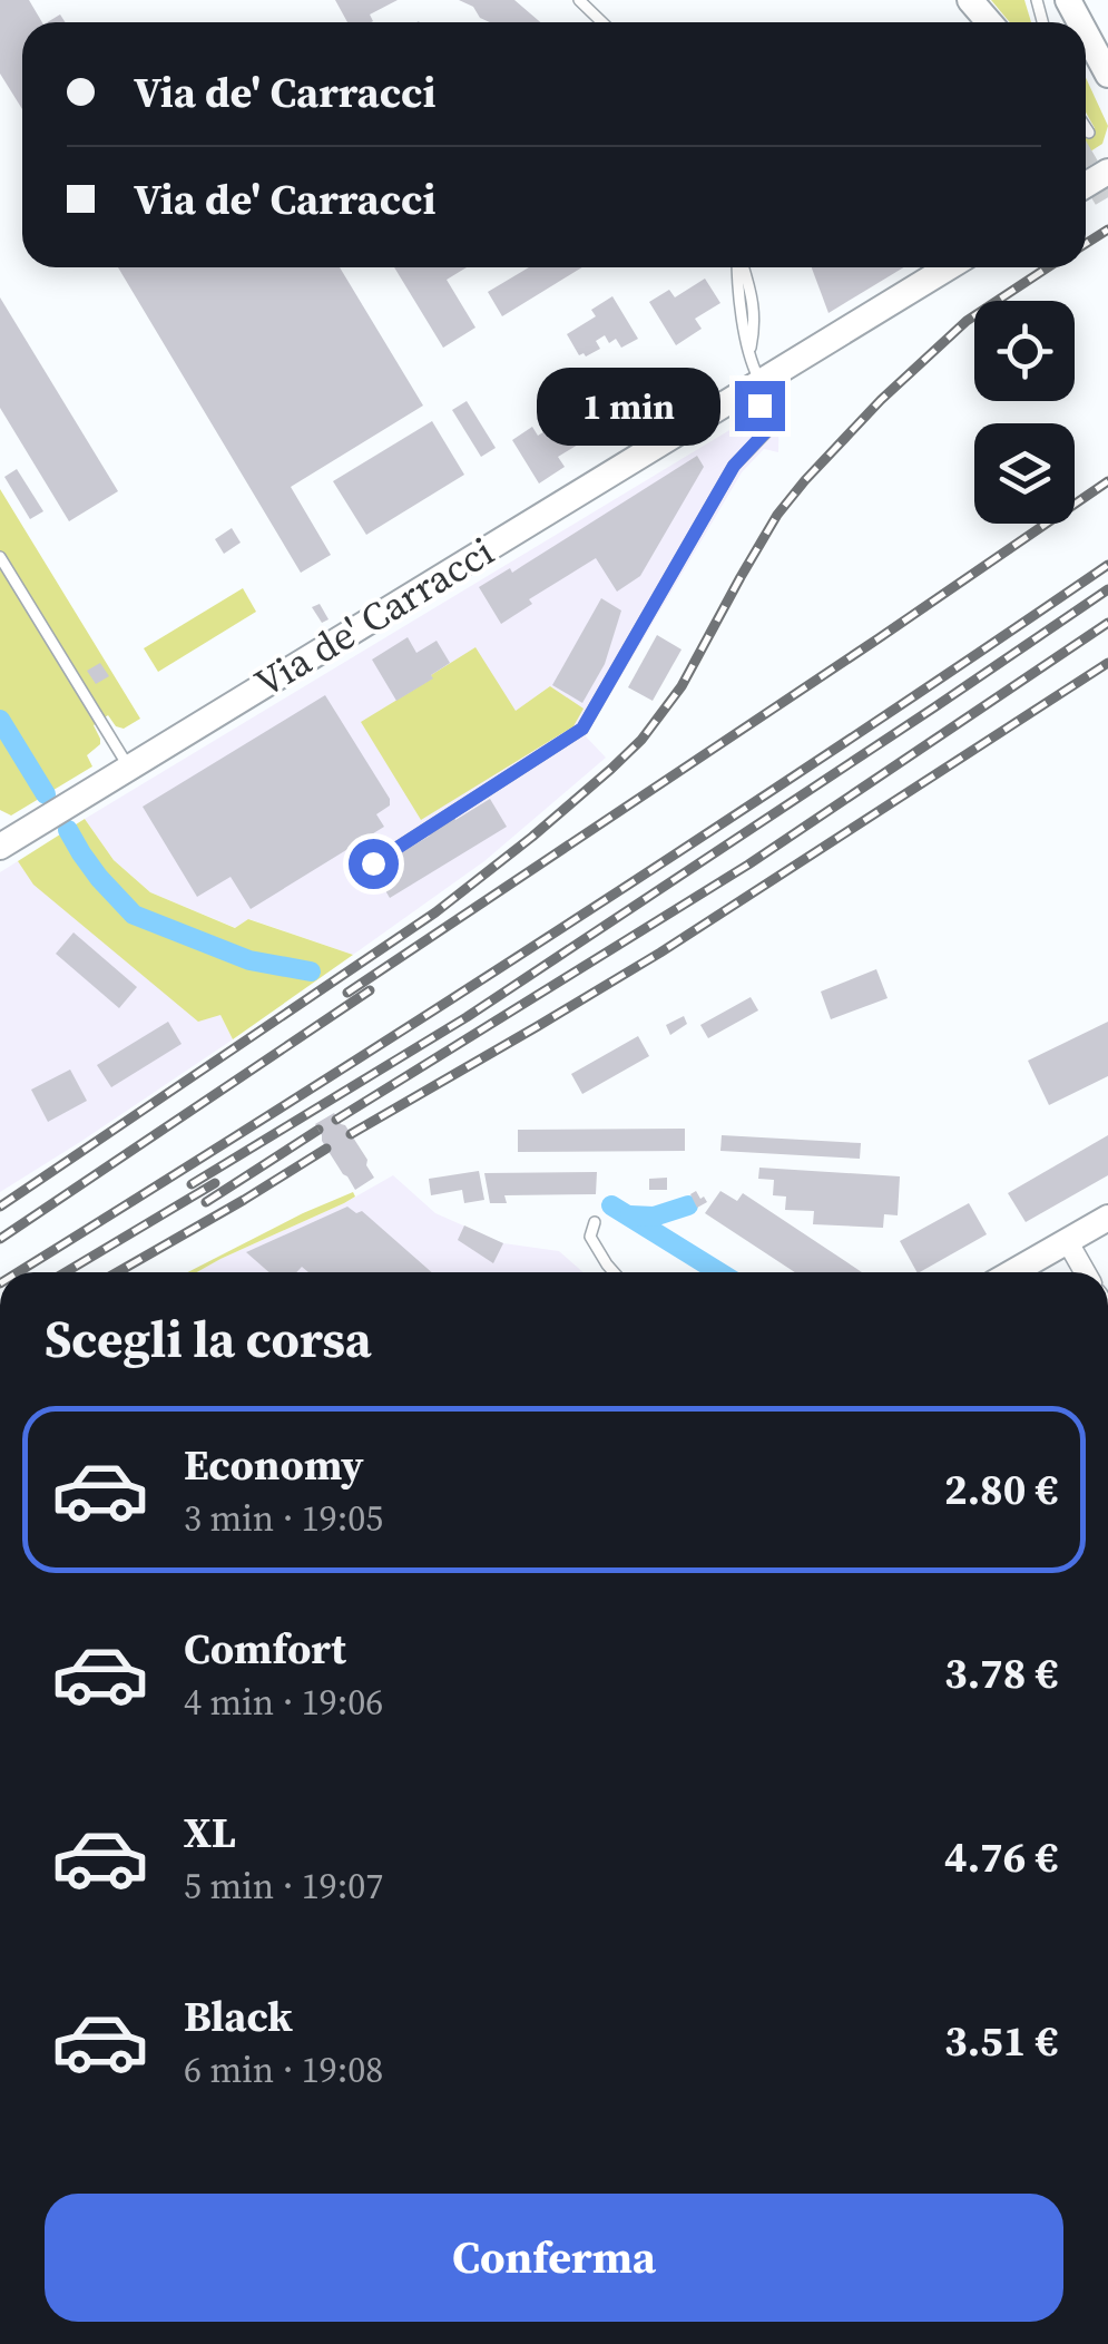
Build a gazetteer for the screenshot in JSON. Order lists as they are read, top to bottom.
{
  "streets": {
    "street": ["Via de' Carracci"]
  },
  "page": {
    "banner": ["Via de' Carracci", "Via de' Carracci"],
    "bubble": "1 min",
    "heading": "Scegli la corsa",
    "list": [
      {
        "name": "Economy",
        "note": "3 min · 19:05",
        "value": "2.80 €"
      },
      {
        "name": "Comfort",
        "note": "4 min · 19:06",
        "value": "3.78 €"
      },
      {
        "name": "XL",
        "note": "5 min · 19:07",
        "value": "4.76 €"
      },
      {
        "name": "Black",
        "note": "6 min · 19:08",
        "value": "3.51 €"
      }
    ],
    "buttons": "Conferma"
  }
}
